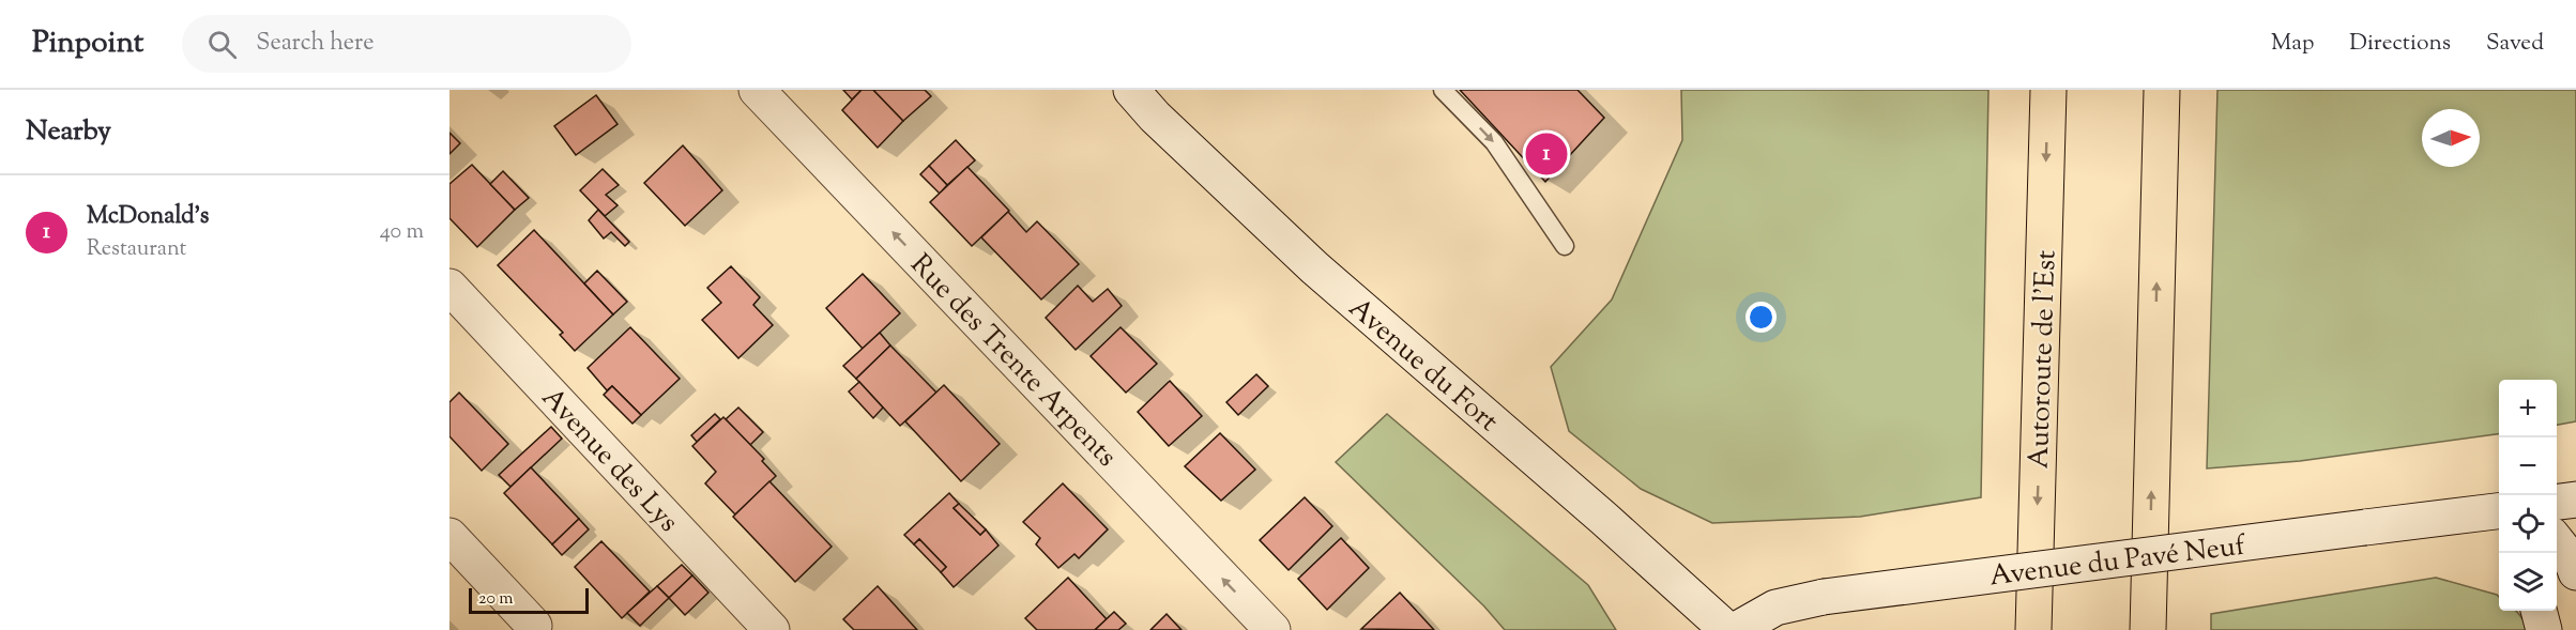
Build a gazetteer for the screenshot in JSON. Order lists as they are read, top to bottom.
{
  "streets": {
    "highway": ["Autoroute de l’Est"],
    "main road": [
      "Rue des Trente Arpents",
      "Avenue du Fort",
      "Avenue des Lys",
      "Avenue du Pavé Neuf"
    ]
  },
  "one_way": ["Rue des Trente Arpents"],
  "scale_bar": "20 m",
  "north": "right",
  "page": {
    "header": "Pinpoint",
    "search": "Search here",
    "nav": ["Map", "Directions", "Saved"],
    "heading": "Nearby",
    "pins": "1",
    "list": [
      {
        "mark": "1",
        "name": "McDonald's",
        "note": "Restaurant",
        "value": "40 m"
      }
    ],
    "map_buttons": ["+", "−"],
    "scale": "20 m"
  }
}
